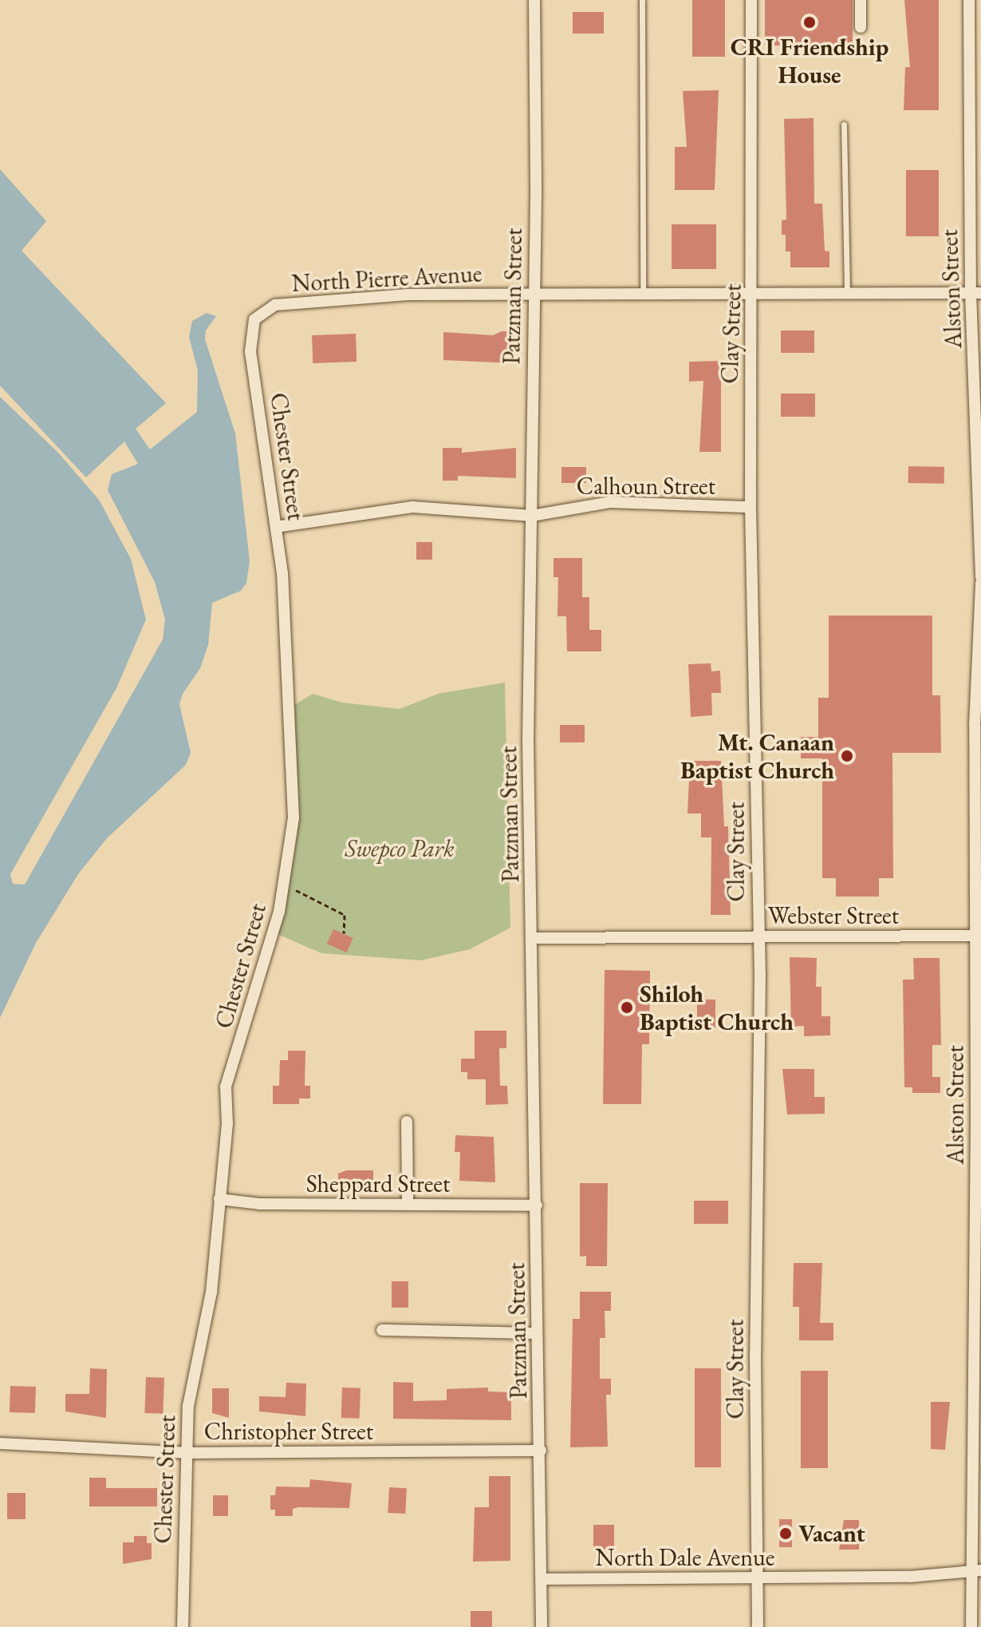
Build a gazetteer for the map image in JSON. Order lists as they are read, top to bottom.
{
  "streets": {
    "street": [
      "North Pierre Avenue",
      "Alston Street",
      "Patzman Street",
      "Clay Street",
      "Chester Street",
      "Calhoun Street",
      "Webster Street",
      "Sheppard Street",
      "Christopher Street",
      "North Dale Avenue"
    ]
  },
  "crossings": [
    ["North Pierre Avenue", "Alston Street"],
    ["North Pierre Avenue", "Patzman Street"],
    ["North Pierre Avenue", "Clay Street"],
    ["North Pierre Avenue", "Chester Street"],
    ["Alston Street", "Webster Street"],
    ["Alston Street", "North Dale Avenue"],
    ["Patzman Street", "Calhoun Street"],
    ["Patzman Street", "Webster Street"],
    ["Patzman Street", "Sheppard Street"],
    ["Patzman Street", "Christopher Street"],
    ["Patzman Street", "North Dale Avenue"],
    ["Clay Street", "Calhoun Street"],
    ["Clay Street", "Webster Street"],
    ["Clay Street", "North Dale Avenue"],
    ["Chester Street", "Calhoun Street"],
    ["Chester Street", "Sheppard Street"],
    ["Chester Street", "Christopher Street"]
  ],
  "parks": ["Swepco Park"],
  "places": [
    "CRI Friendship House",
    "Mt. Canaan Baptist Church",
    "Shiloh Baptist Church",
    "Vacant"
  ]
}
